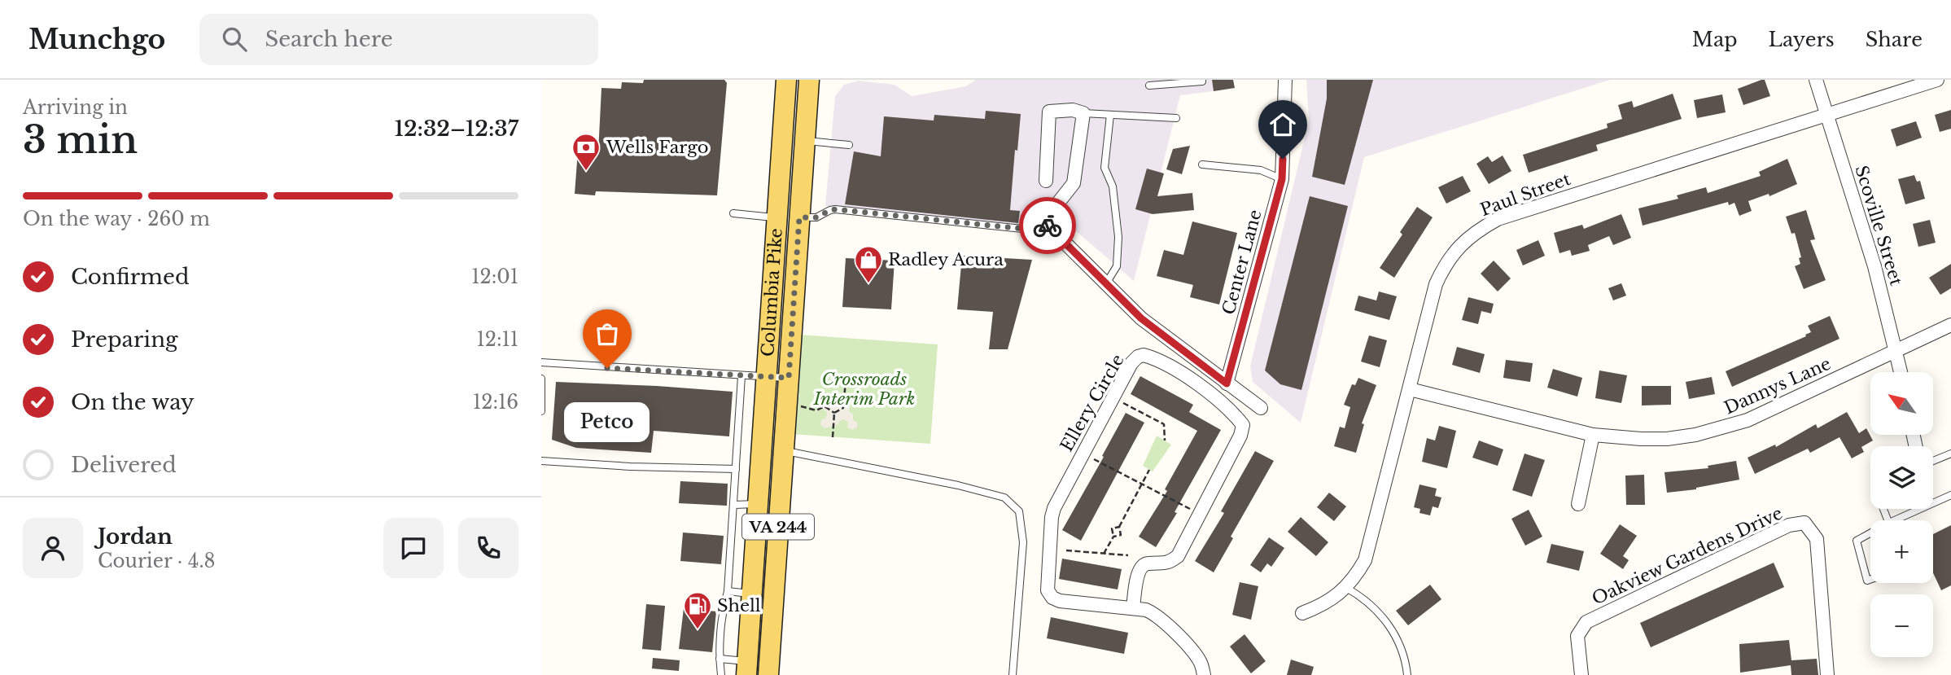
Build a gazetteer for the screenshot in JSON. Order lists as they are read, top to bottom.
{
  "streets": {
    "main road": ["Columbia Pike", "VA 244"],
    "street": [
      "Paul Street",
      "Scoville Street",
      "Center Lane",
      "Dannys Lane",
      "Ellery Circle",
      "Oakview Gardens Drive"
    ]
  },
  "crossings": [
    ["Paul Street", "Scoville Street"],
    ["Paul Street", "Dannys Lane"],
    ["Scoville Street", "Dannys Lane"]
  ],
  "parks": ["Crossroads Interim Park"],
  "places": {
    "bank": ["Wells Fargo"],
    "shop": ["Radley Acura"],
    "other": ["Petco"],
    "fuel station": ["Shell"]
  },
  "north": "top left",
  "page": {
    "header": "Munchgo",
    "search": "Search here",
    "nav": ["Map", "Layers", "Share"],
    "heading": ["3 min", "Arriving in", "12:32–12:37"],
    "panel": ["Jordan", "Courier · 4.8"],
    "bar": "On the way · 260 m",
    "list": [
      ["Confirmed", "12:01"],
      ["Preparing", "12:11"],
      ["On the way", "12:16"],
      "Delivered"
    ],
    "map_buttons": ["+", "−"],
    "bubble": "Petco"
  }
}
